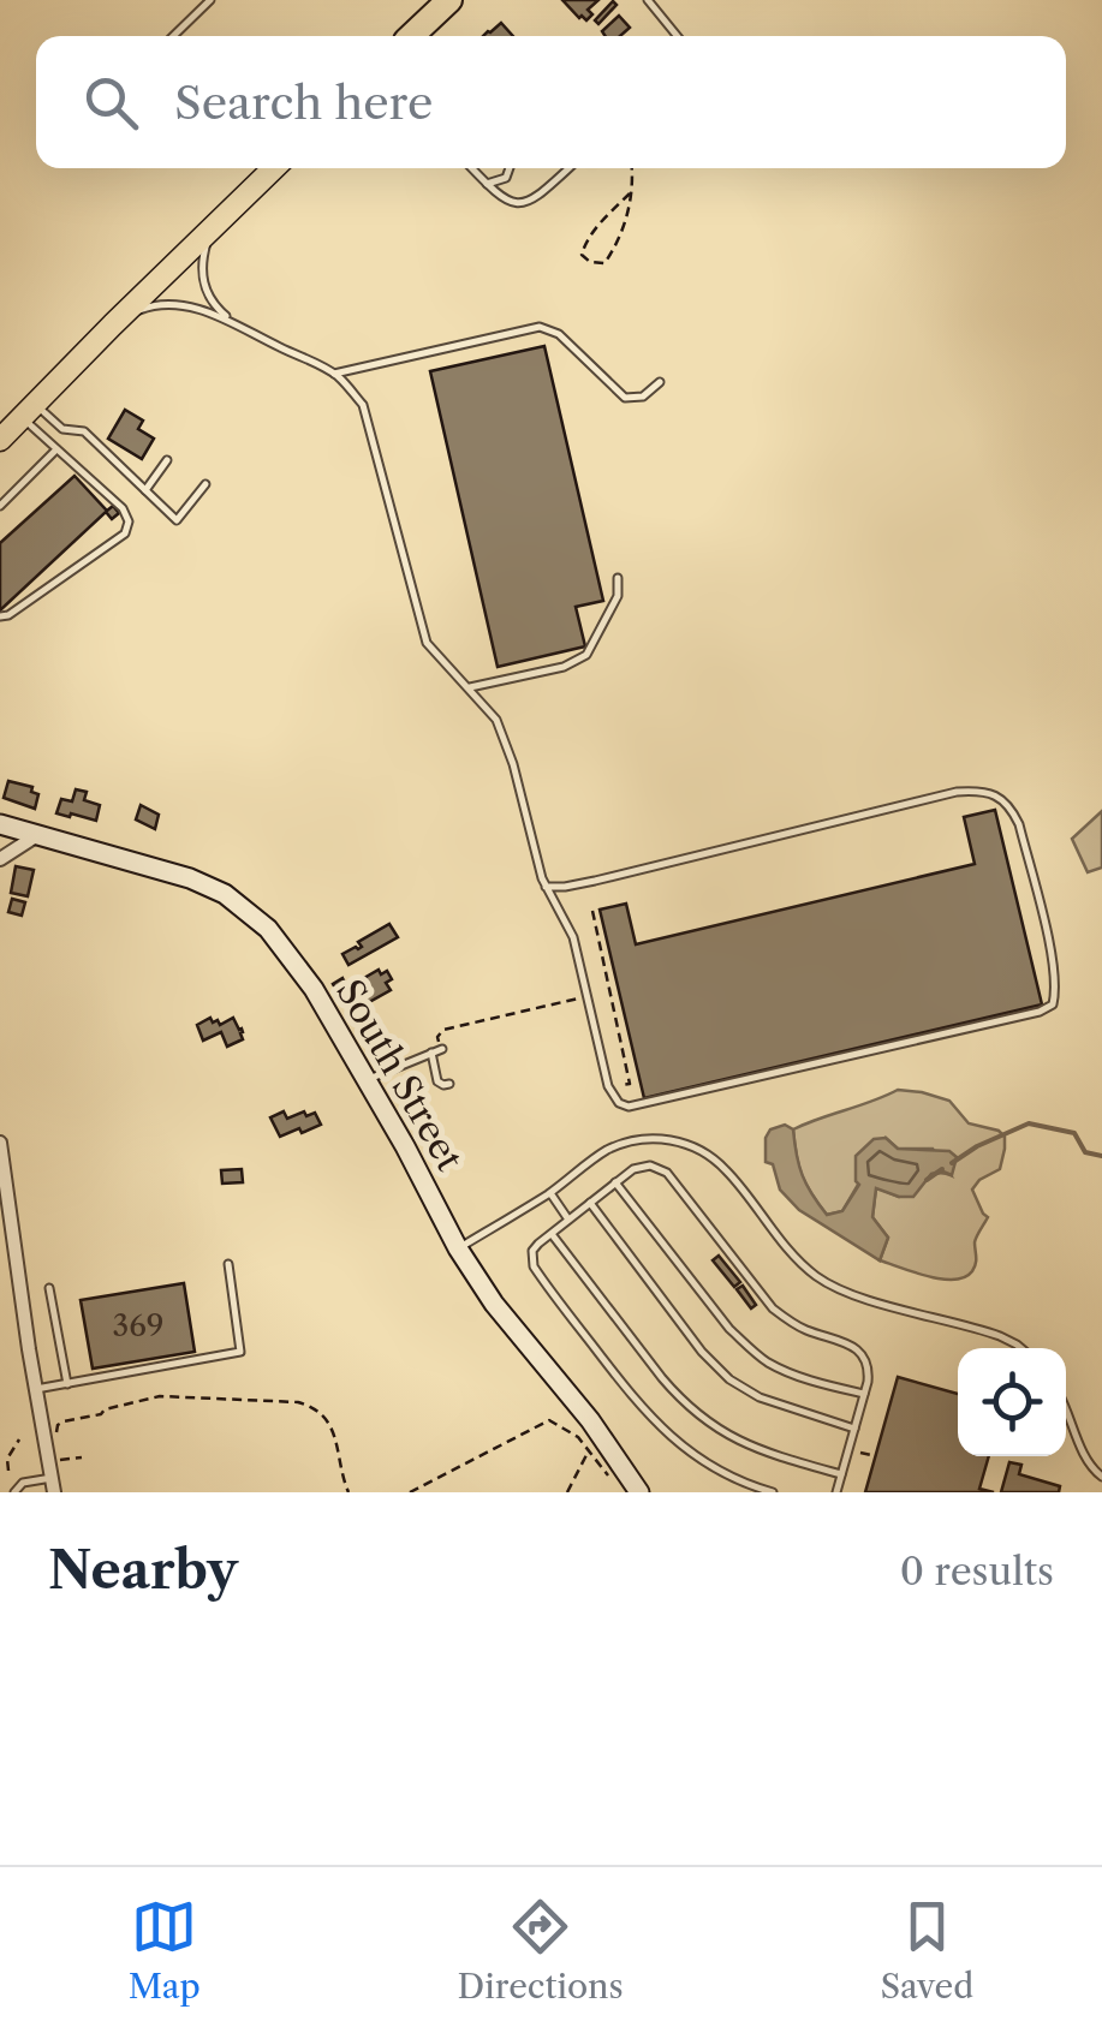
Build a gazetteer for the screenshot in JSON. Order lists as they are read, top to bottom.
{
  "streets": {
    "street": ["South Street"]
  },
  "house_numbers": ["369"],
  "page": {
    "search": "Search here",
    "heading": ["Nearby", "0 results"],
    "nav": ["Map", "Directions", "Saved"]
  }
}
